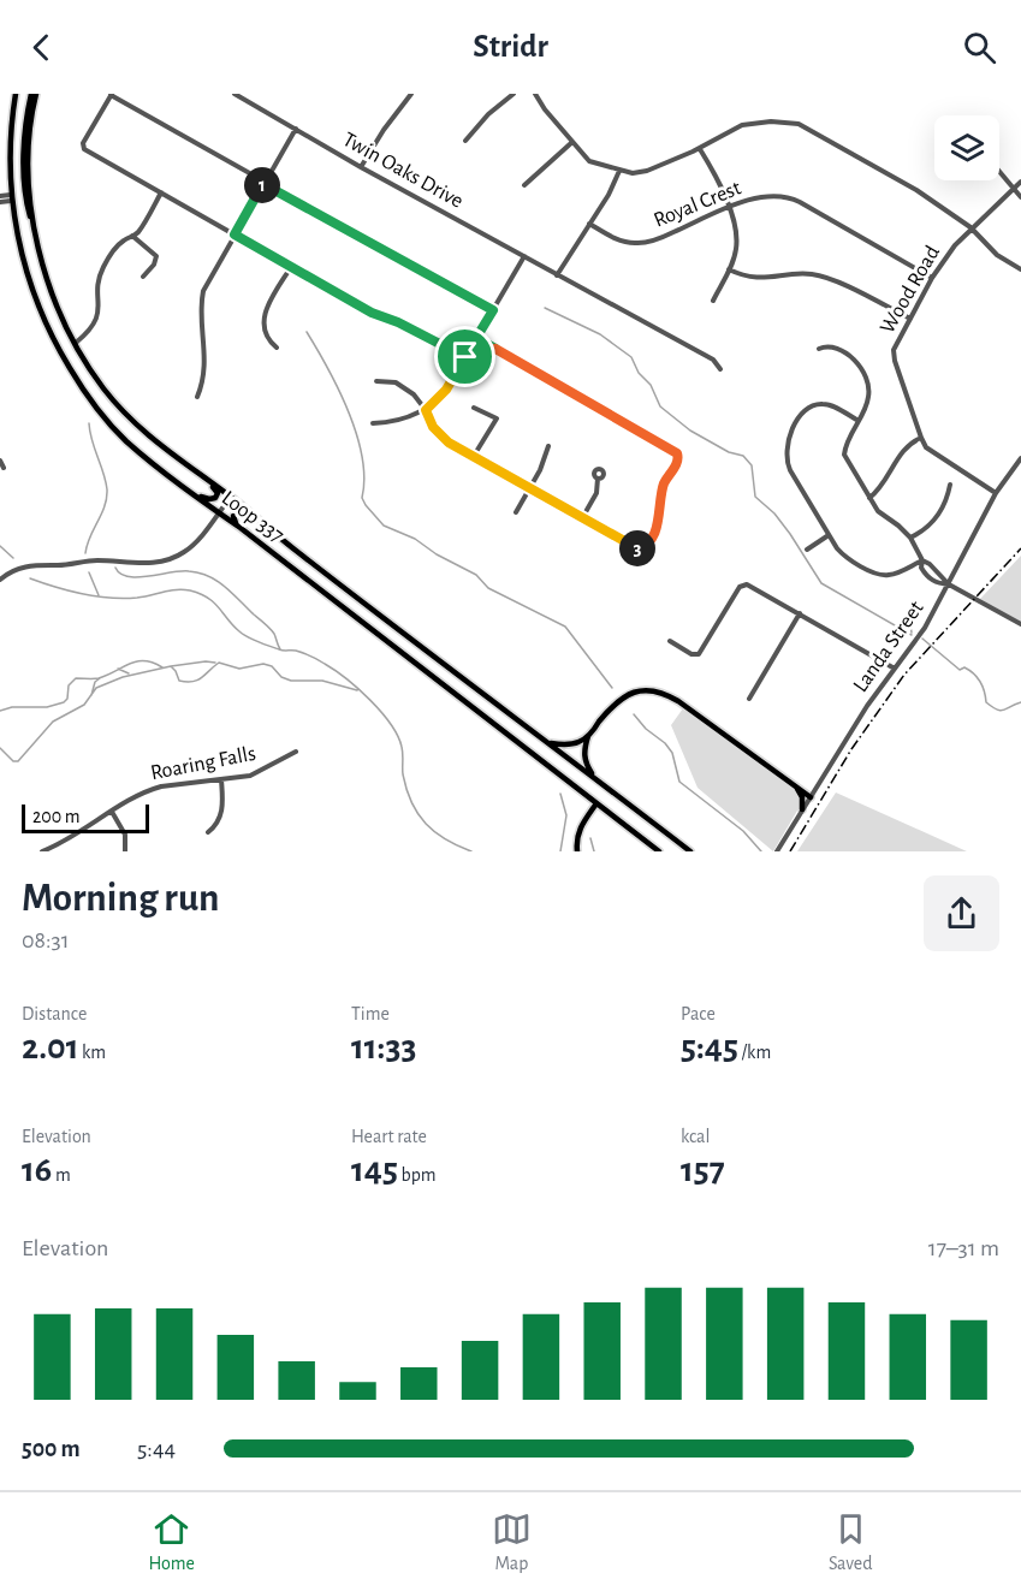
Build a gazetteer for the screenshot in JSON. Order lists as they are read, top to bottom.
{
  "streets": {
    "main road": ["Loop 337"],
    "street": [
      "Twin Oaks Drive",
      "Royal Crest",
      "Wood Road",
      "Landa Street",
      "Roaring Falls"
    ]
  },
  "crossings": [
    ["Royal Crest", "Wood Road"]
  ],
  "scale_bar": "200 m",
  "page": {
    "header": "Stridr",
    "pins": ["1", "3"],
    "scale": "200 m",
    "heading": ["Morning run", "08:31"],
    "stats": [
      ["Distance", "2.01 km"],
      ["Time", "11:33"],
      ["Pace", "5:45 /km"],
      ["Elevation", "16 m"],
      ["Heart rate", "145 bpm"],
      ["kcal", "157"]
    ],
    "chart": ["Elevation", "17–31 m"],
    "list": [
      {
        "name": "500 m",
        "note": "5:44"
      }
    ],
    "tabs": ["Home", "Map", "Saved"]
  }
}
